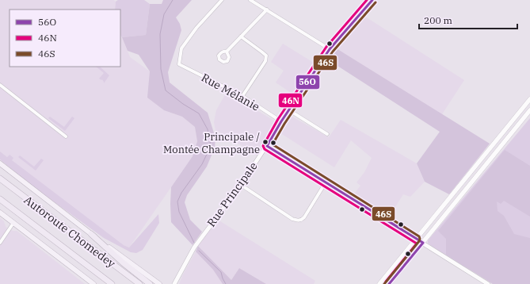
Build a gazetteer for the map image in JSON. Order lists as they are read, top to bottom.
{
  "streets": {
    "highway": ["Autoroute Chomedey"],
    "street": ["Rue Mélanie", "Rue Principale"]
  },
  "crossings": [
    ["Rue Mélanie", "Rue Principale"]
  ],
  "places": ["Principale / Montée Champagne"],
  "lines": ["transit line 56O", "transit line 46N", "transit line 46S"],
  "legend": ["56O", "46N", "46S"],
  "scale_bar": "200 m"
}
